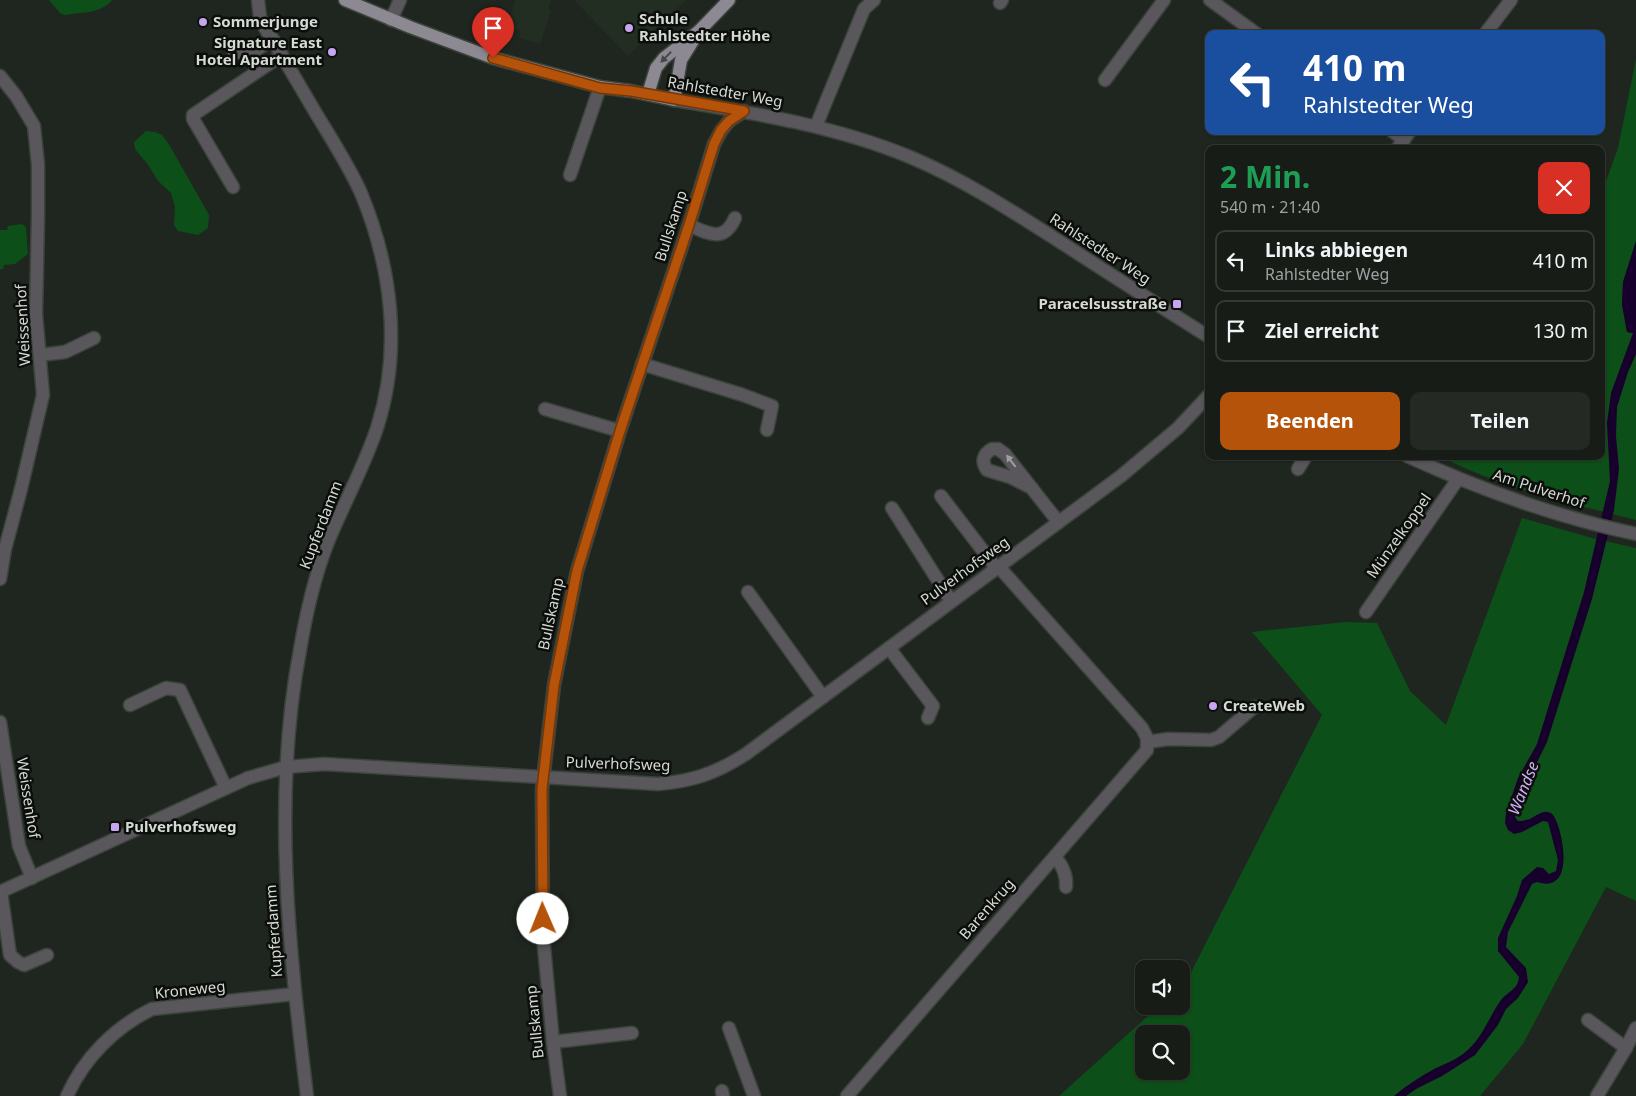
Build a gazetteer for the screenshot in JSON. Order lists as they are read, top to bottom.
{
  "streets": {
    "main road": ["Rahlstedter Weg"],
    "street": [
      "Bullskamp",
      "Weissenhof",
      "Am Pulverhof",
      "Kupferdamm",
      "Münzelkoppel",
      "Pulverhofsweg",
      "Barenkrug",
      "Kroneweg"
    ]
  },
  "crossings": [
    ["Rahlstedter Weg", "Bullskamp"],
    ["Bullskamp", "Pulverhofsweg"],
    ["Weissenhof", "Pulverhofsweg"],
    ["Am Pulverhof", "Münzelkoppel"],
    ["Kupferdamm", "Pulverhofsweg"],
    ["Kupferdamm", "Kroneweg"]
  ],
  "water": ["Wandse"],
  "places": {
    "other": [
      "Sommerjunge",
      "Schule Rahlstedter Höhe",
      "Signature East Hotel Apartment",
      "CreateWeb"
    ],
    "transit": ["Paracelsusstraße", "Pulverhofsweg"]
  },
  "page": {
    "turn": ["410 m", "Rahlstedter Weg"],
    "heading": ["2 Min.", "540 m · 21:40"],
    "list": [
      {
        "name": "Links abbiegen",
        "note": "Rahlstedter Weg",
        "value": "410 m"
      },
      {
        "name": "Ziel erreicht",
        "value": "130 m"
      }
    ],
    "buttons": ["Beenden", "Teilen"]
  }
}
